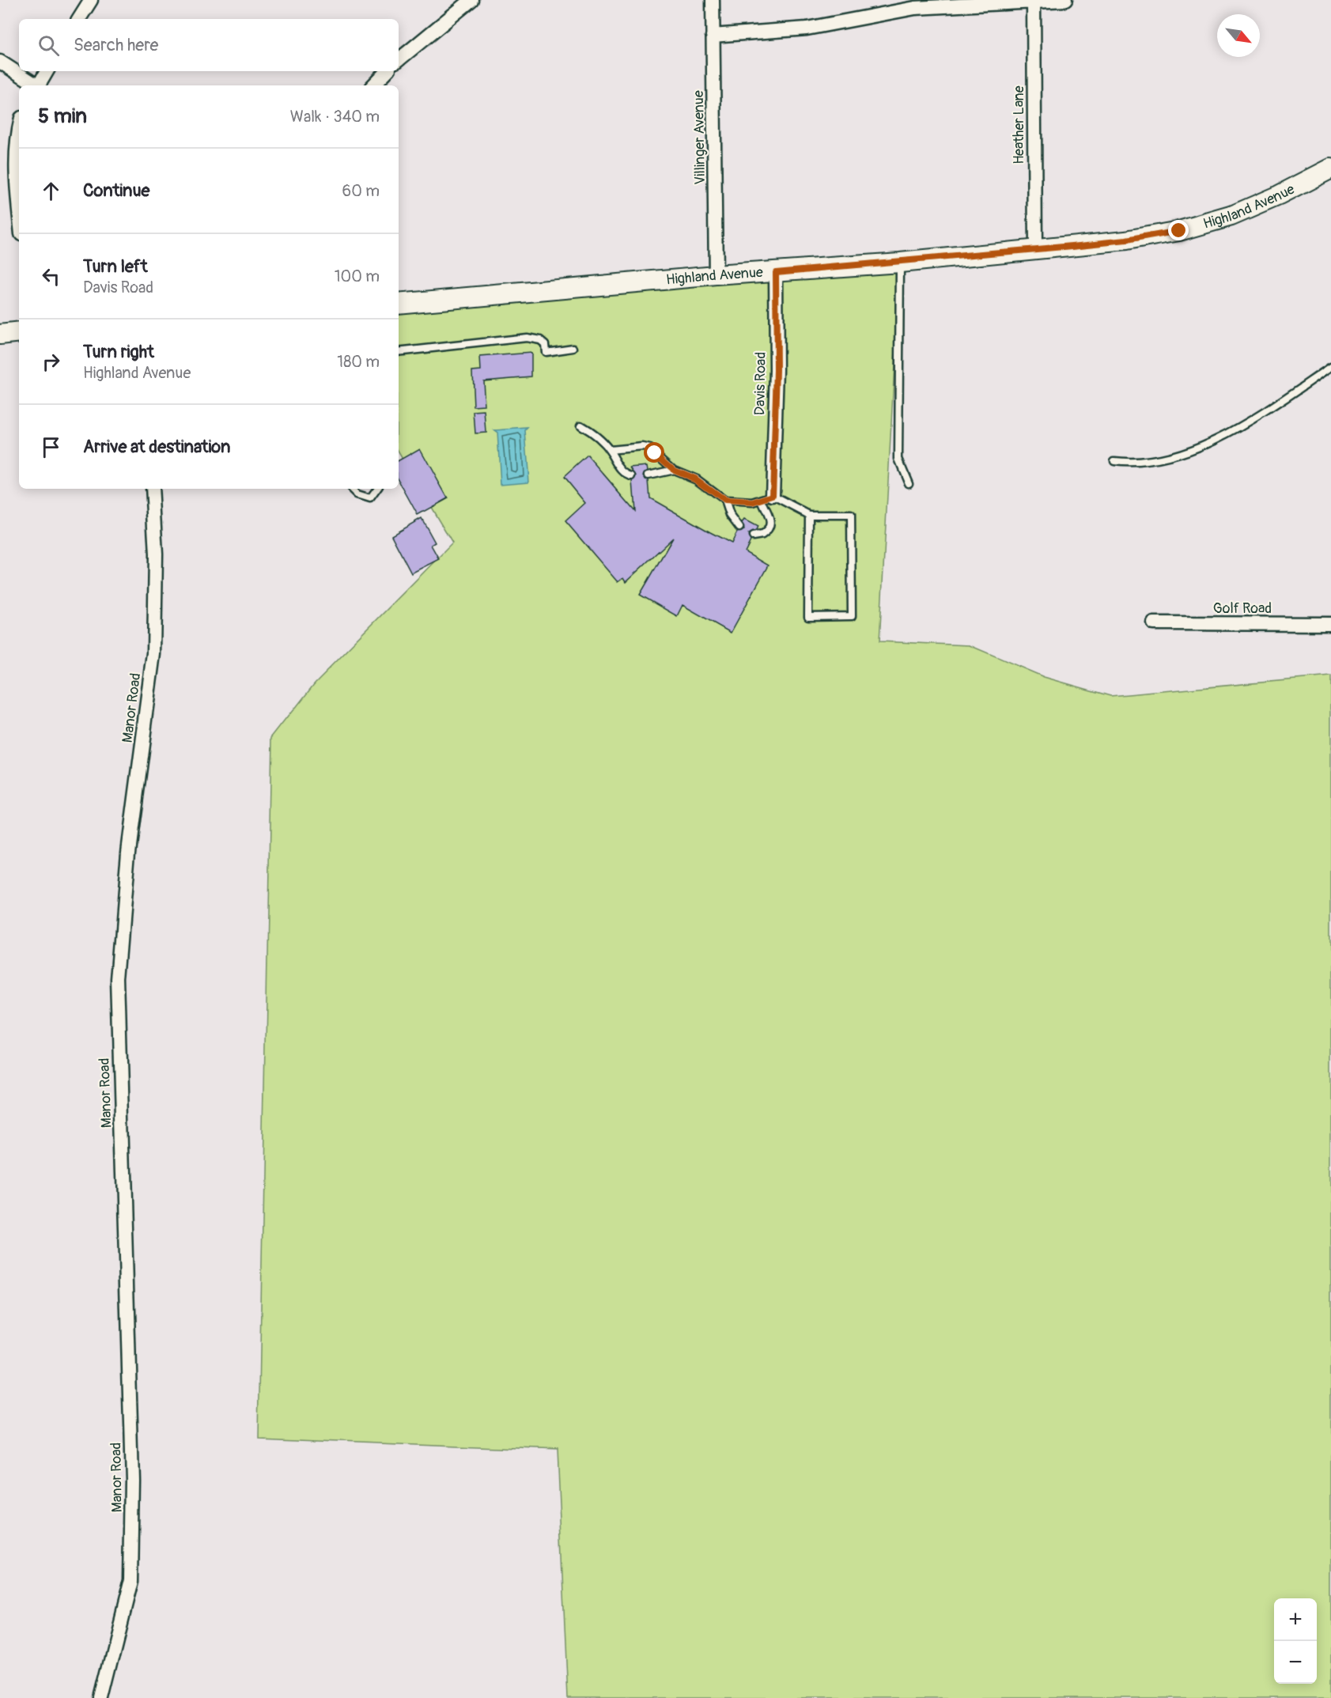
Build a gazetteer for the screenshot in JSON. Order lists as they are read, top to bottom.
{
  "streets": {
    "street": [
      "Heather Lane",
      "Villinger Avenue",
      "Highland Avenue",
      "Davis Road",
      "Golf Road",
      "Manor Road"
    ]
  },
  "crossings": [
    ["Heather Lane", "Highland Avenue"],
    ["Villinger Avenue", "Highland Avenue"],
    ["Highland Avenue", "Davis Road"]
  ],
  "north": "bottom right",
  "page": {
    "search": "Search here",
    "heading": ["5 min", "Walk · 340 m"],
    "list": [
      ["Continue", "60 m"],
      ["Turn left", "Davis Road", "100 m"],
      ["Turn right", "Highland Avenue", "180 m"],
      "Arrive at destination"
    ],
    "map_buttons": ["+", "−"]
  }
}
